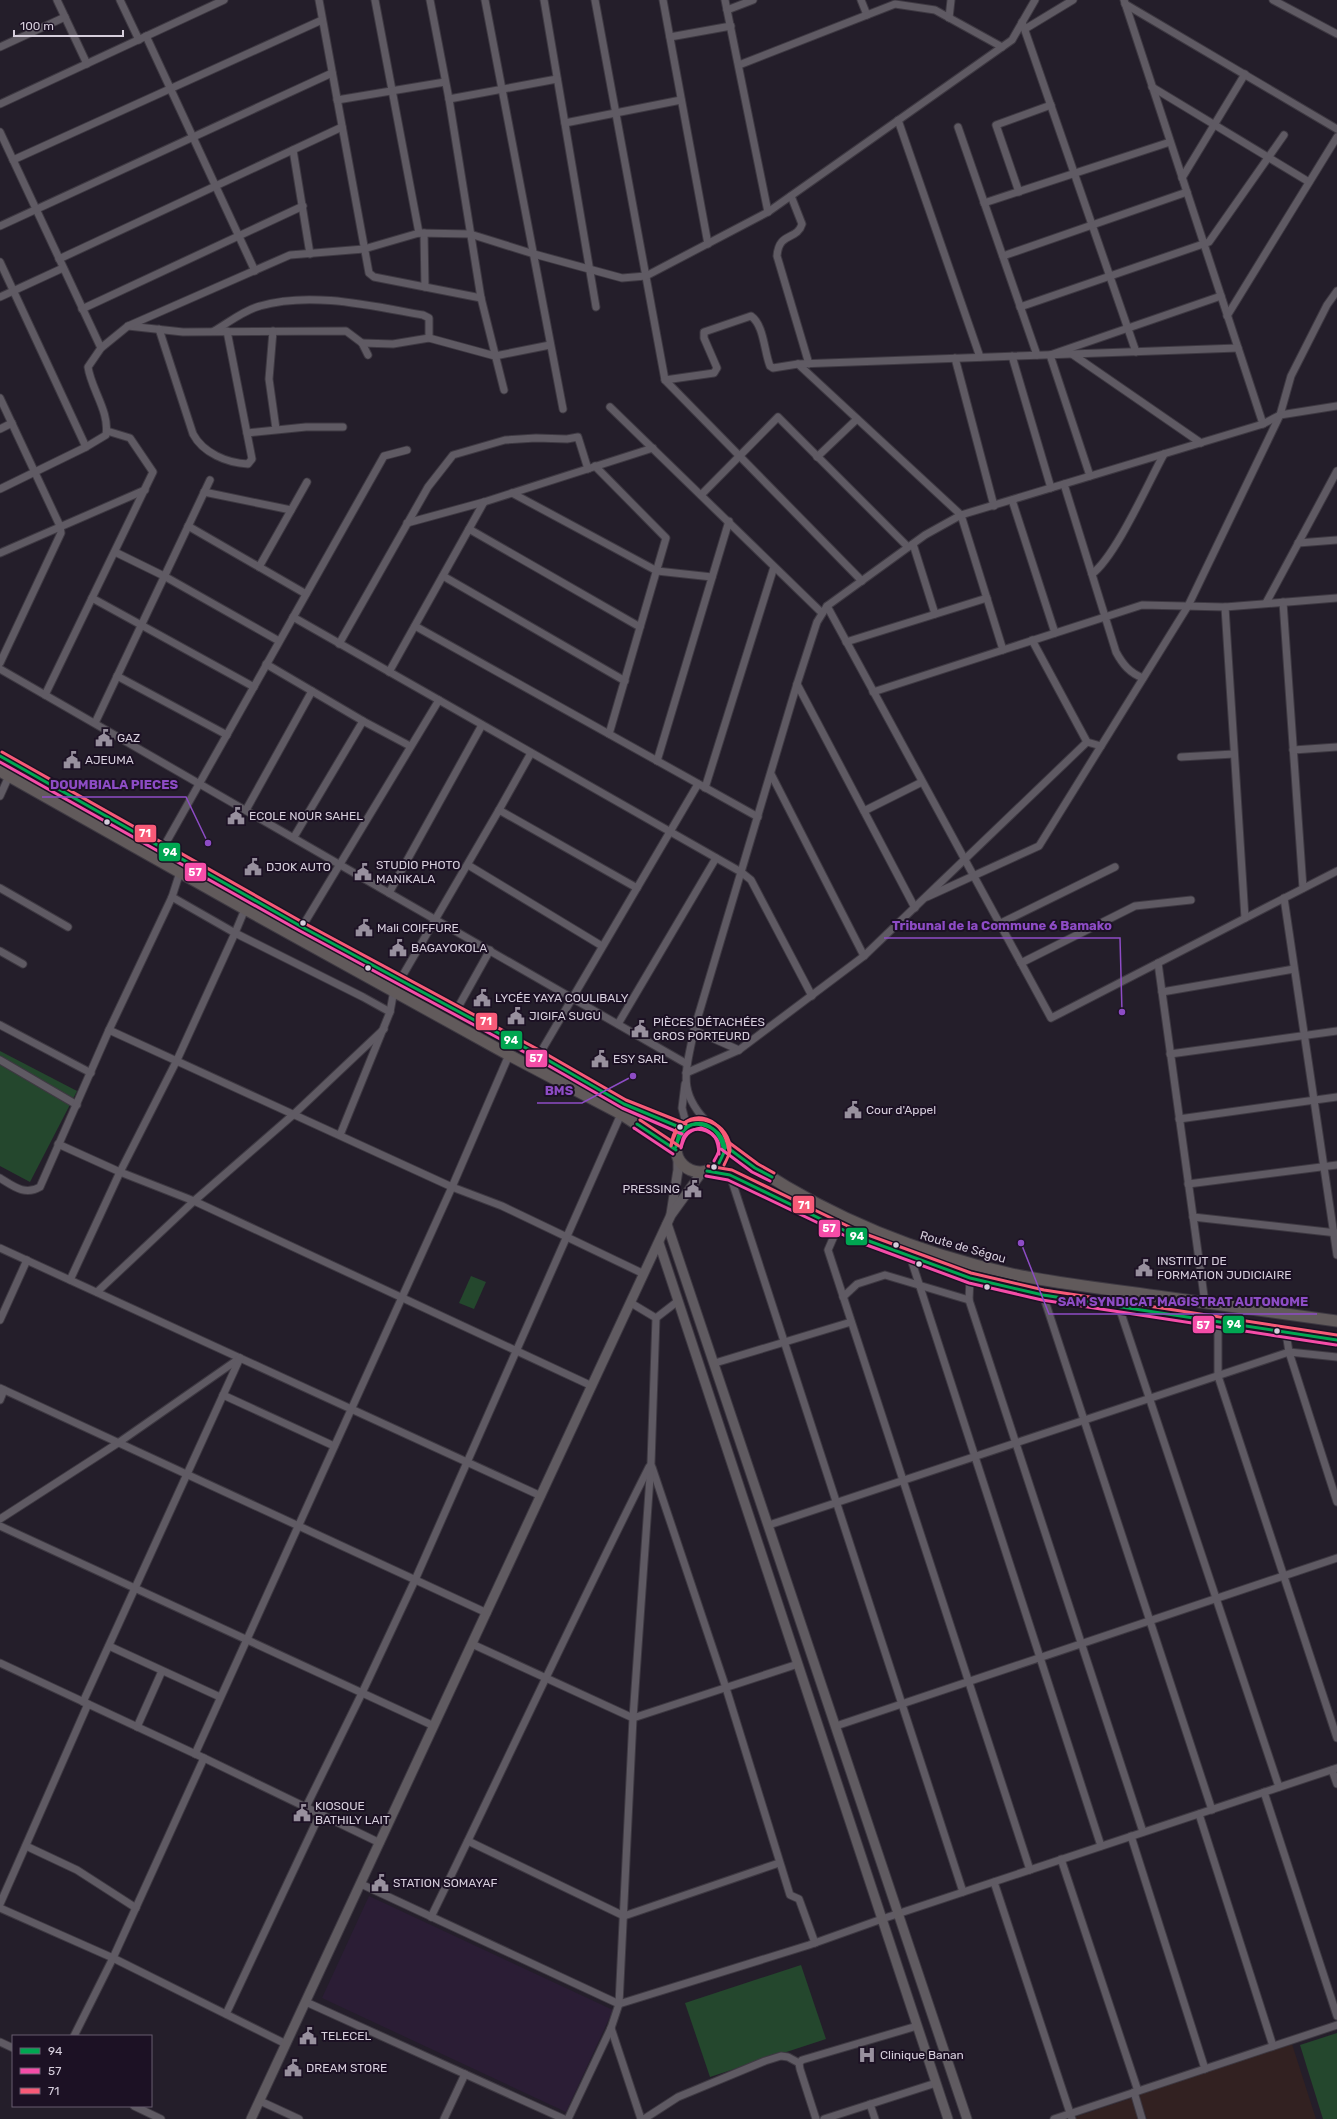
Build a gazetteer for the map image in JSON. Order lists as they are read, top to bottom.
{
  "streets": {
    "highway": ["Route de Ségou"]
  },
  "places": {
    "public building": [
      "GAZ",
      "AJEUMA",
      "ECOLE NOUR SAHEL",
      "DJOK AUTO",
      "STUDIO PHOTO MANIKALA",
      "Mali COIFFURE",
      "BAGAYOKOLA",
      "LYCÉE YAYA COULIBALY",
      "JIGIFA SUGU",
      "PIÈCES DÉTACHÉES GROS PORTEURD",
      "ESY SARL",
      "Cour d'Appel",
      "PRESSING",
      "INSTITUT DE FORMATION JUDICIAIRE",
      "KIOSQUE BATHILY LAIT",
      "STATION SOMAYAF",
      "TELECEL",
      "DREAM STORE"
    ],
    "other": [
      "DOUMBIALA PIECES",
      "Tribunal de la Commune 6 Bamako",
      "BMS",
      "SAM SYNDICAT MAGISTRAT AUTONOME"
    ],
    "hospital": ["Clinique Banan"]
  },
  "lines": ["transit line 71", "transit line 94", "transit line 57"],
  "legend": ["94", "57", "71"],
  "scale_bar": "100 m"
}
